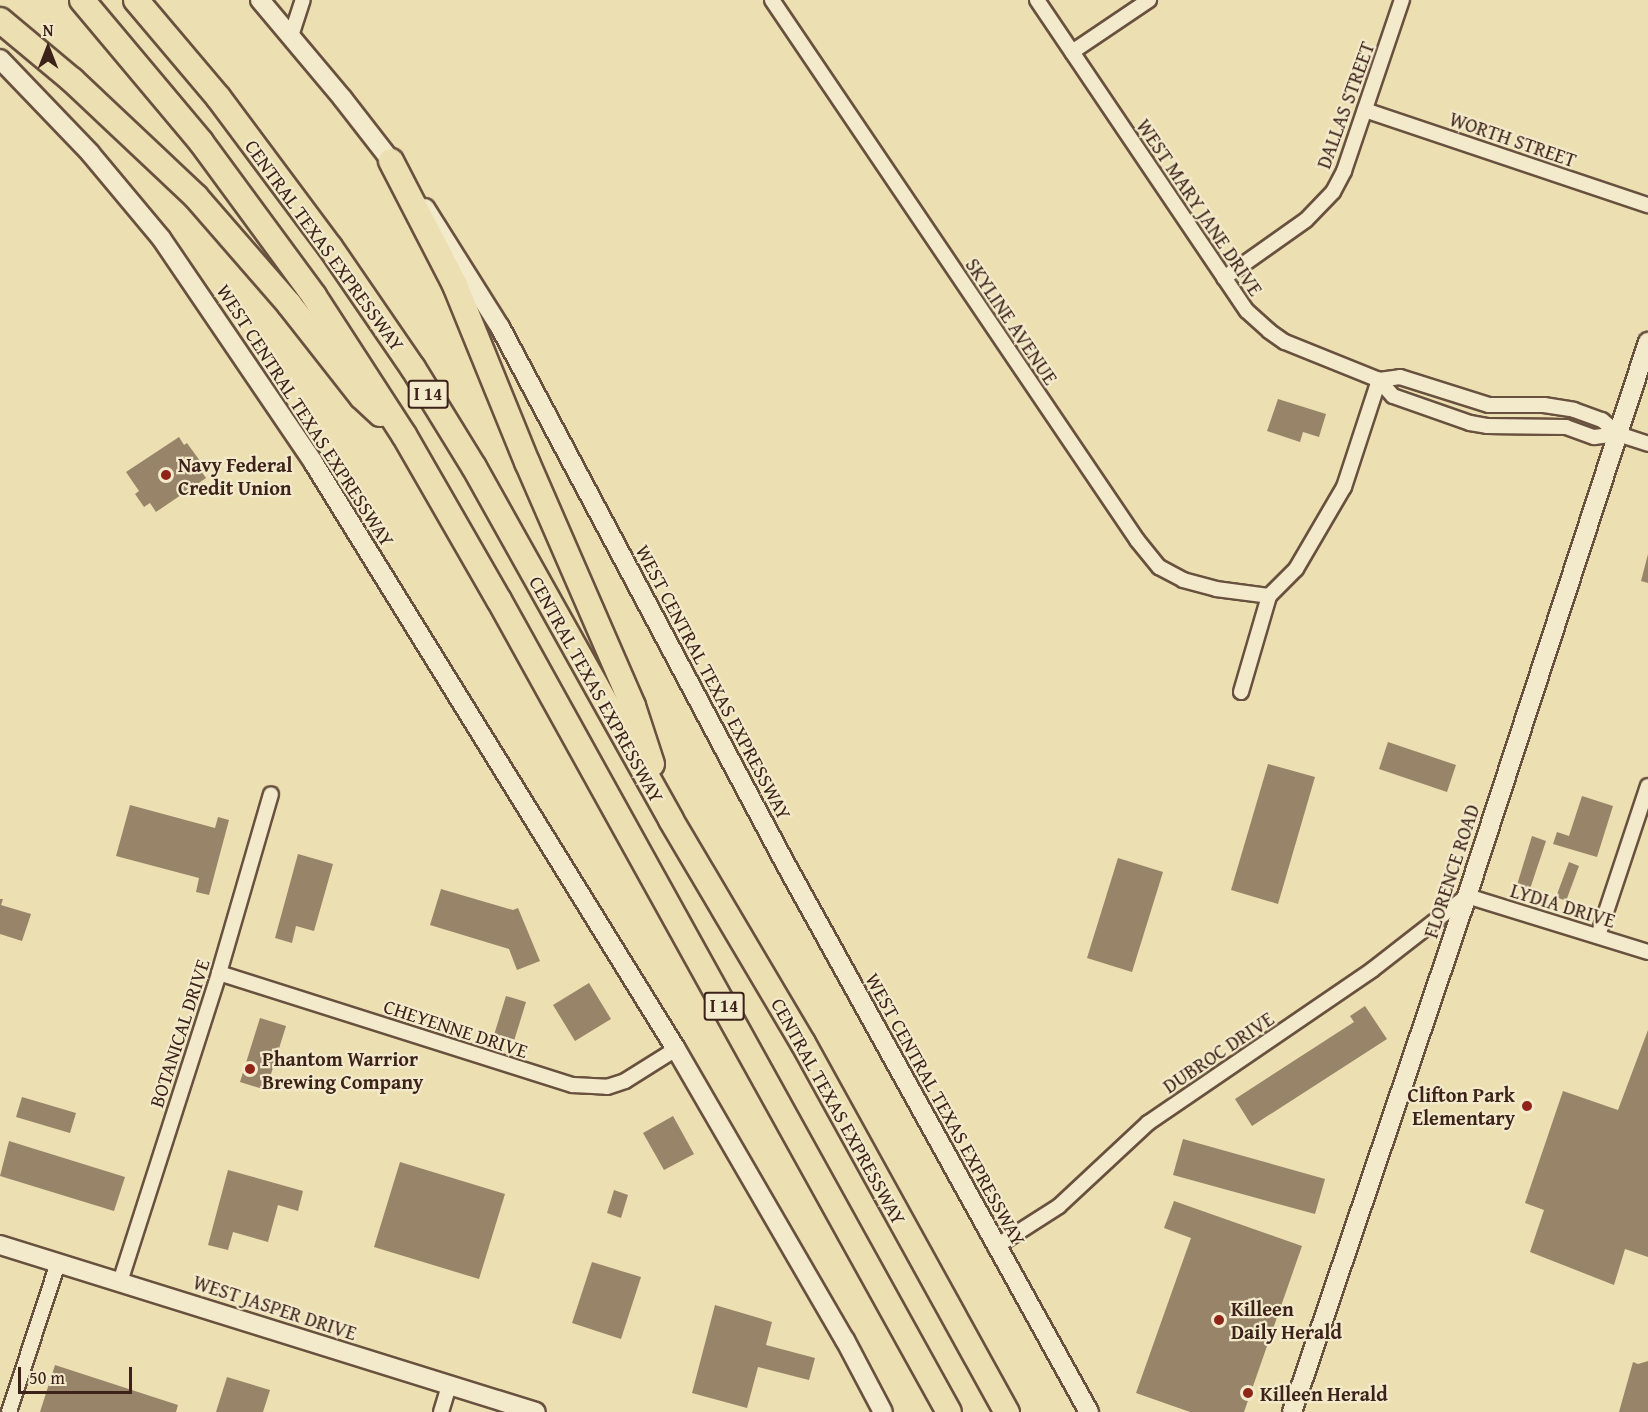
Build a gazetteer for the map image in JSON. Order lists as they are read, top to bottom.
{
  "streets": {
    "highway": ["CENTRAL TEXAS EXPRESSWAY", "I 14"],
    "main road": ["WEST CENTRAL TEXAS EXPRESSWAY", "FLORENCE ROAD", "WEST JASPER DRIVE"],
    "street": [
      "DALLAS STREET",
      "WORTH STREET",
      "WEST MARY JANE DRIVE",
      "SKYLINE AVENUE",
      "LYDIA DRIVE",
      "CHEYENNE DRIVE",
      "BOTANICAL DRIVE",
      "DUBROC DRIVE"
    ]
  },
  "crossings": [
    ["DALLAS STREET", "WORTH STREET"],
    ["DALLAS STREET", "WEST MARY JANE DRIVE"],
    ["WEST MARY JANE DRIVE", "FLORENCE ROAD"],
    ["WEST CENTRAL TEXAS EXPRESSWAY", "CHEYENNE DRIVE"],
    ["WEST CENTRAL TEXAS EXPRESSWAY", "DUBROC DRIVE"],
    ["FLORENCE ROAD", "LYDIA DRIVE"],
    ["FLORENCE ROAD", "DUBROC DRIVE"],
    ["LYDIA DRIVE", "DUBROC DRIVE"],
    ["CHEYENNE DRIVE", "BOTANICAL DRIVE"],
    ["BOTANICAL DRIVE", "WEST JASPER DRIVE"]
  ],
  "places": [
    "Navy Federal Credit Union",
    "Phantom Warrior Brewing Company",
    "Clifton Park Elementary",
    "Killeen Daily Herald",
    "Killeen Herald"
  ],
  "scale_bar": "50 m",
  "north": "top"
}
